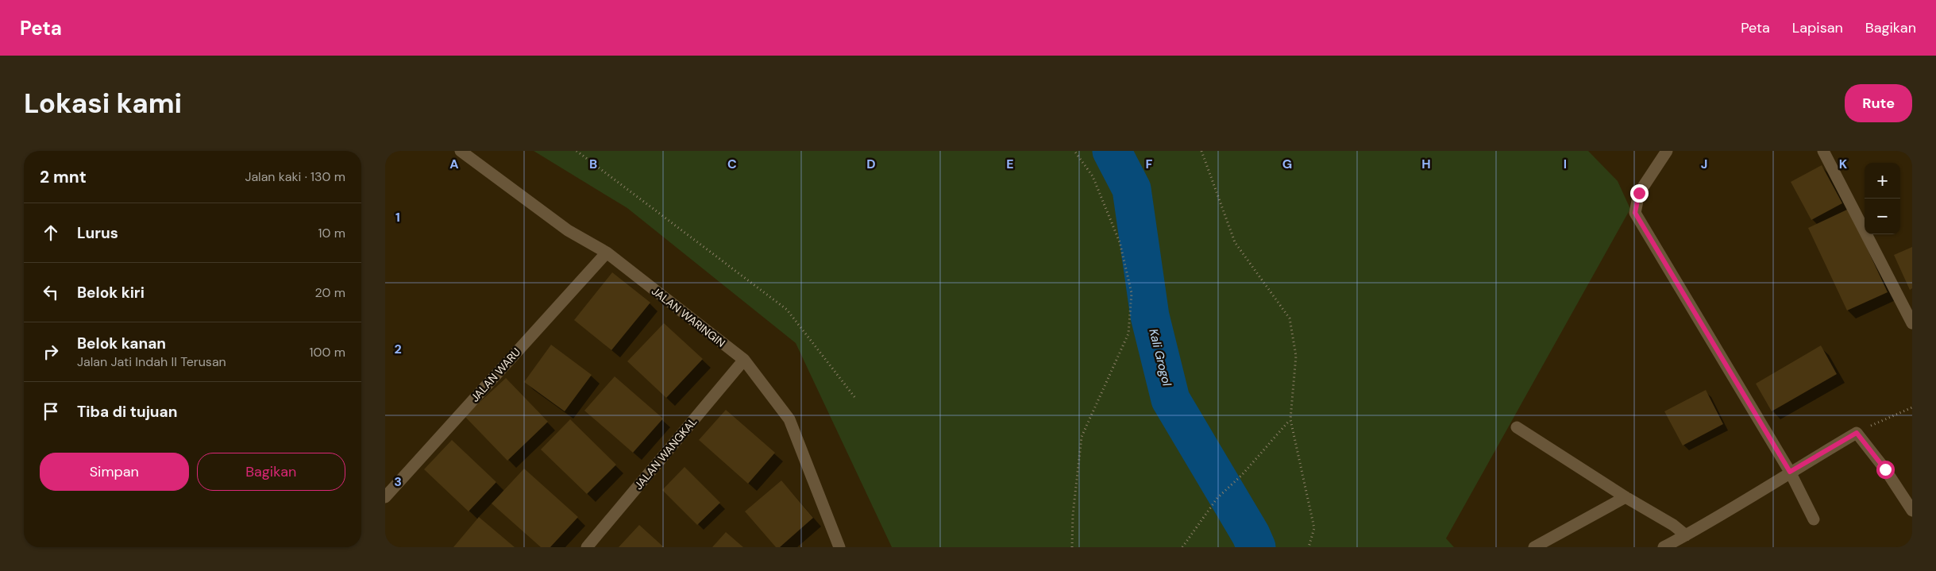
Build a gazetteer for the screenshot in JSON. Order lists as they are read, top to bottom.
{
  "streets": {
    "street": ["JALAN WARINGIN", "JALAN WARU", "JALAN WANGKAL"]
  },
  "crossings": [
    ["JALAN WARINGIN", "JALAN WARU"],
    ["JALAN WARINGIN", "JALAN WANGKAL"]
  ],
  "water": ["Kali Grogol"],
  "page": {
    "header": "Peta",
    "nav": ["Peta", "Lapisan", "Bagikan"],
    "buttons": [
      "Rute",
      ["Simpan", "Bagikan"]
    ],
    "title": "Lokasi kami",
    "heading": ["2 mnt", "Jalan kaki · 130 m"],
    "map_buttons": ["+", "−"],
    "list": [
      ["Lurus", "10 m"],
      ["Belok kiri", "20 m"],
      ["Belok kanan", "Jalan Jati Indah II Terusan", "100 m"],
      "Tiba di tujuan"
    ]
  },
  "grid": {
    "columns": [
      "A",
      "B",
      "C",
      "D",
      "E",
      "F",
      "G",
      "H",
      "I",
      "J",
      "K"
    ],
    "rows": ["1", "2", "3"]
  }
}
